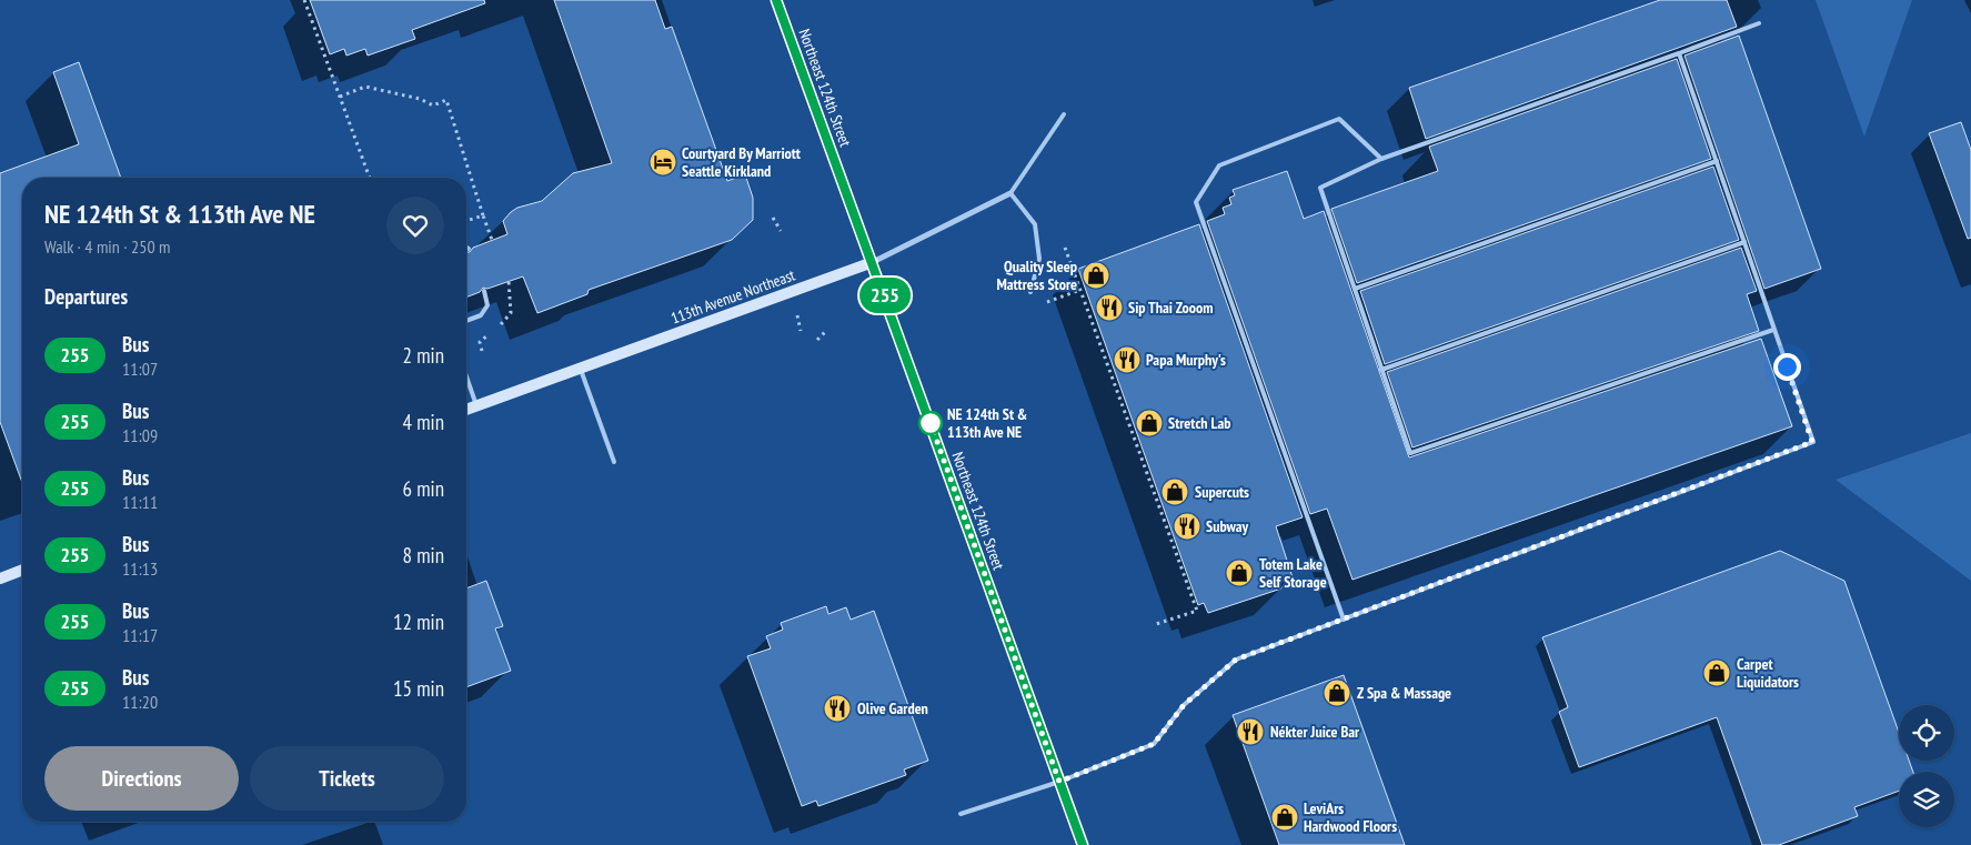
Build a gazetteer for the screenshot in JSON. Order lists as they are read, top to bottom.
{
  "streets": {
    "main road": ["Northeast 124th Street", "113th Avenue Northeast"]
  },
  "crossings": [
    ["Northeast 124th Street", "113th Avenue Northeast"]
  ],
  "places": {
    "hotel": ["Courtyard By Marriott Seattle Kirkland"],
    "shop": [
      "Quality Sleep Mattress Store",
      "Stretch Lab",
      "Supercuts",
      "Totem Lake Self Storage",
      "Carpet Liquidators",
      "Z Spa & Massage",
      "LeviArs Hardwood Floors"
    ],
    "restaurant": [
      "Sip Thai Zooom",
      "Papa Murphy's",
      "Subway",
      "Olive Garden",
      "Nékter Juice Bar"
    ],
    "other": ["NE 124th St & 113th Ave NE"]
  },
  "lines": ["bus line 255"],
  "page": {
    "on_map": "255",
    "heading": [
      ["NE 124th St & 113th Ave NE", "Walk · 4 min · 250 m"],
      "Departures"
    ],
    "list": [
      {
        "mark": "255",
        "name": "Bus",
        "note": "11:07",
        "value": "2 min"
      },
      {
        "mark": "255",
        "name": "Bus",
        "note": "11:09",
        "value": "4 min"
      },
      {
        "mark": "255",
        "name": "Bus",
        "note": "11:11",
        "value": "6 min"
      },
      {
        "mark": "255",
        "name": "Bus",
        "note": "11:13",
        "value": "8 min"
      },
      {
        "mark": "255",
        "name": "Bus",
        "note": "11:17",
        "value": "12 min"
      },
      {
        "mark": "255",
        "name": "Bus",
        "note": "11:20",
        "value": "15 min"
      }
    ],
    "buttons": ["Directions", "Tickets"]
  }
}
